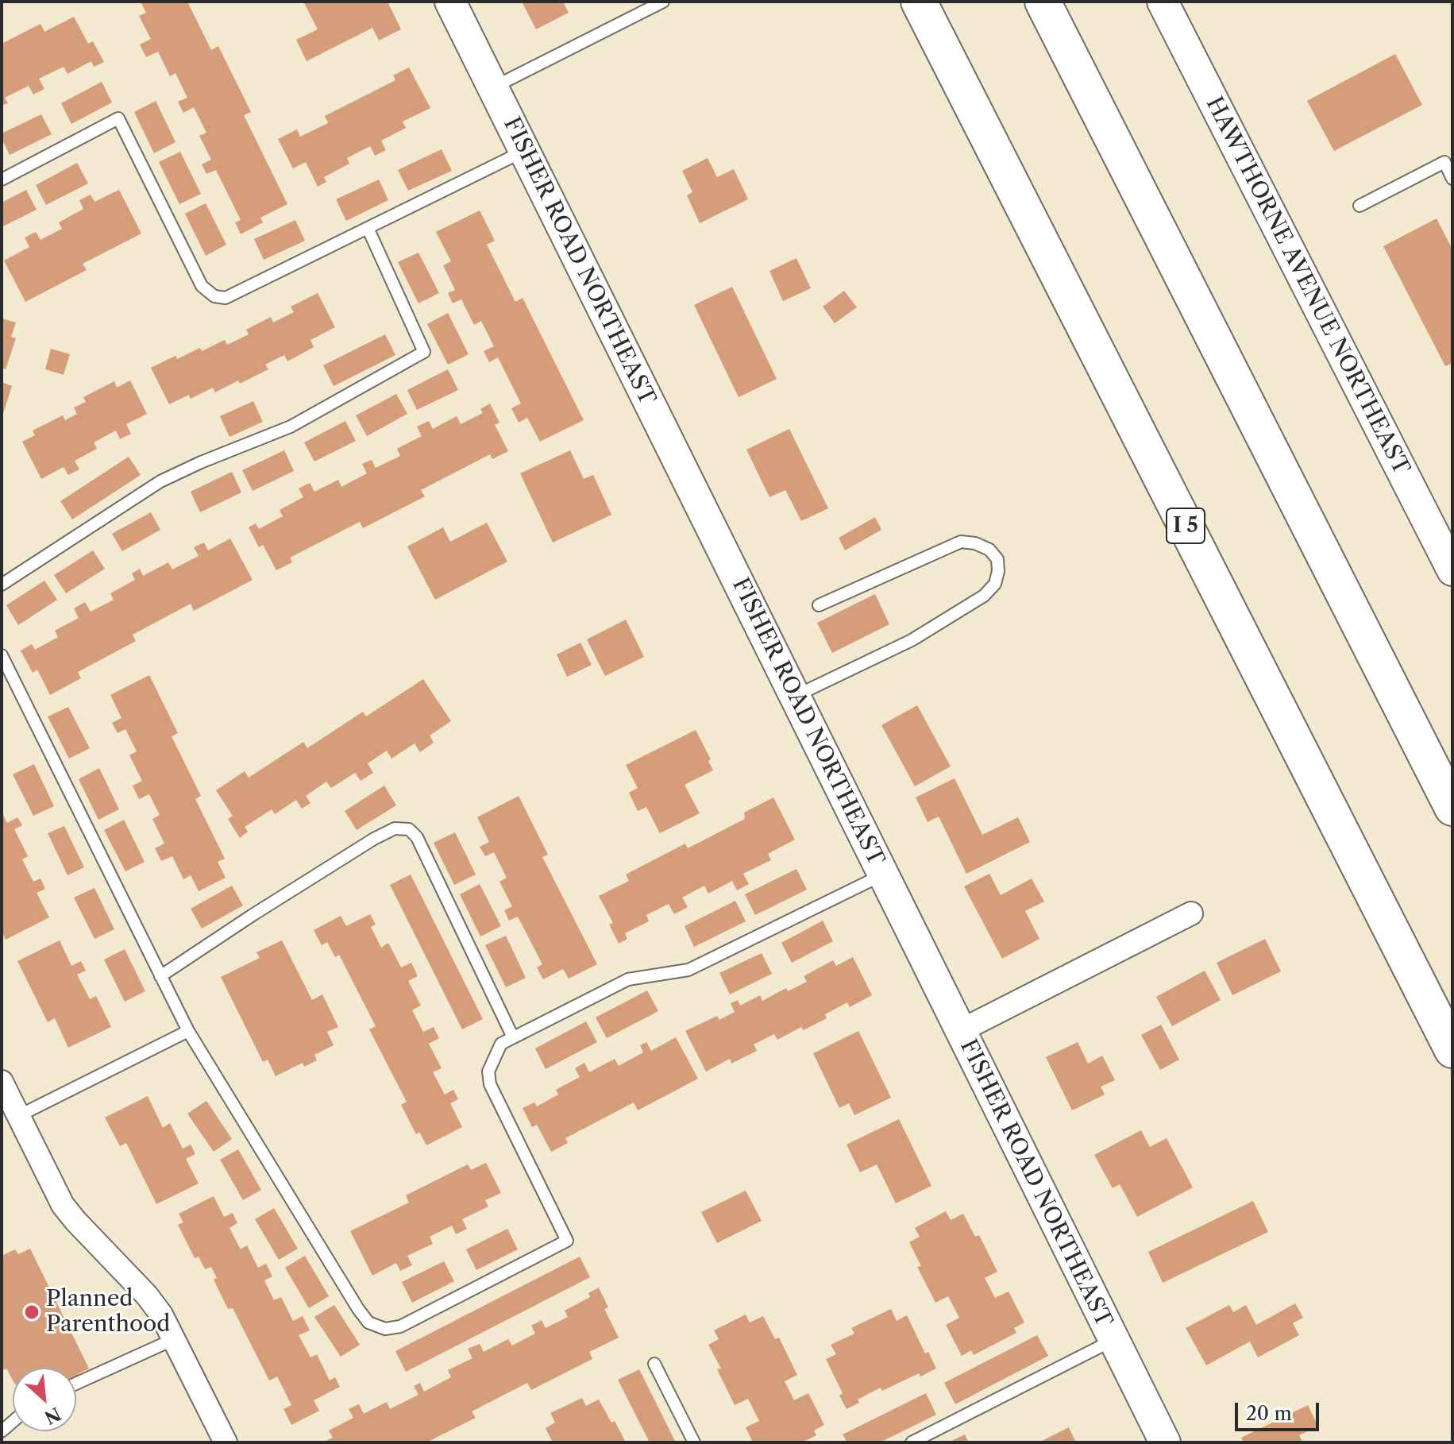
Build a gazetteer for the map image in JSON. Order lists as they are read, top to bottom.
{
  "streets": {
    "highway": ["I 5"],
    "street": ["FISHER ROAD NORTHEAST", "HAWTHORNE AVENUE NORTHEAST"]
  },
  "places": ["Planned Parenthood"],
  "scale_bar": "20 m",
  "north": "bottom right"
}
